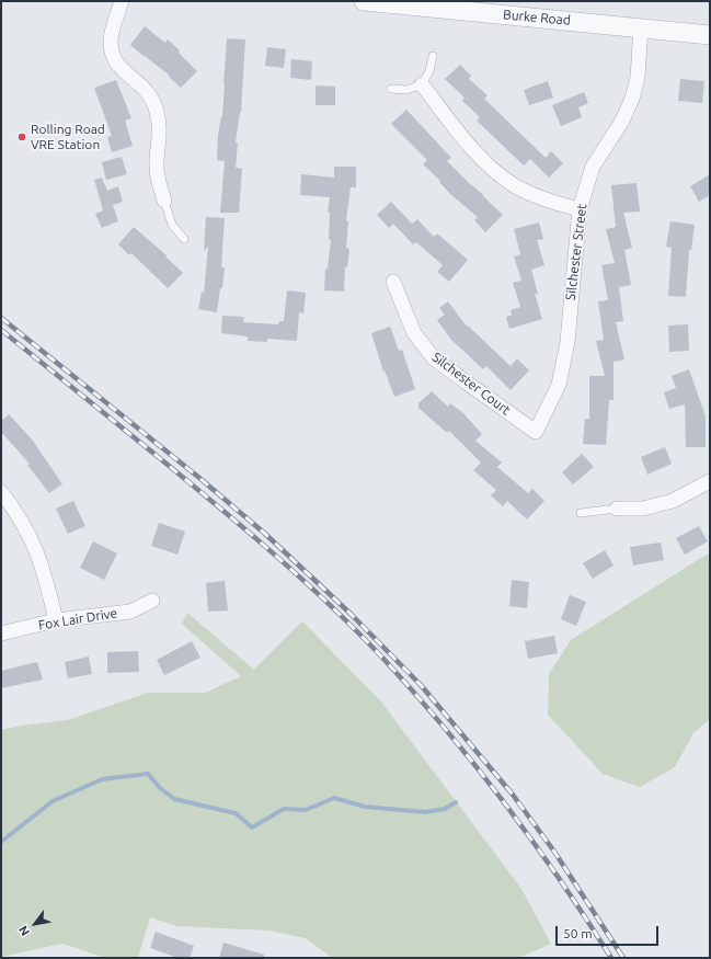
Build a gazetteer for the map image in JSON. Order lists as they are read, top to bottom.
{
  "streets": {
    "street": [
      "Burke Road",
      "Silchester Street",
      "Silchester Court",
      "Fox Lair Drive"
    ]
  },
  "crossings": [
    ["Burke Road", "Silchester Street"],
    ["Silchester Street", "Silchester Court"]
  ],
  "places": ["Rolling Road VRE Station"],
  "scale_bar": "50 m",
  "north": "bottom left"
}
